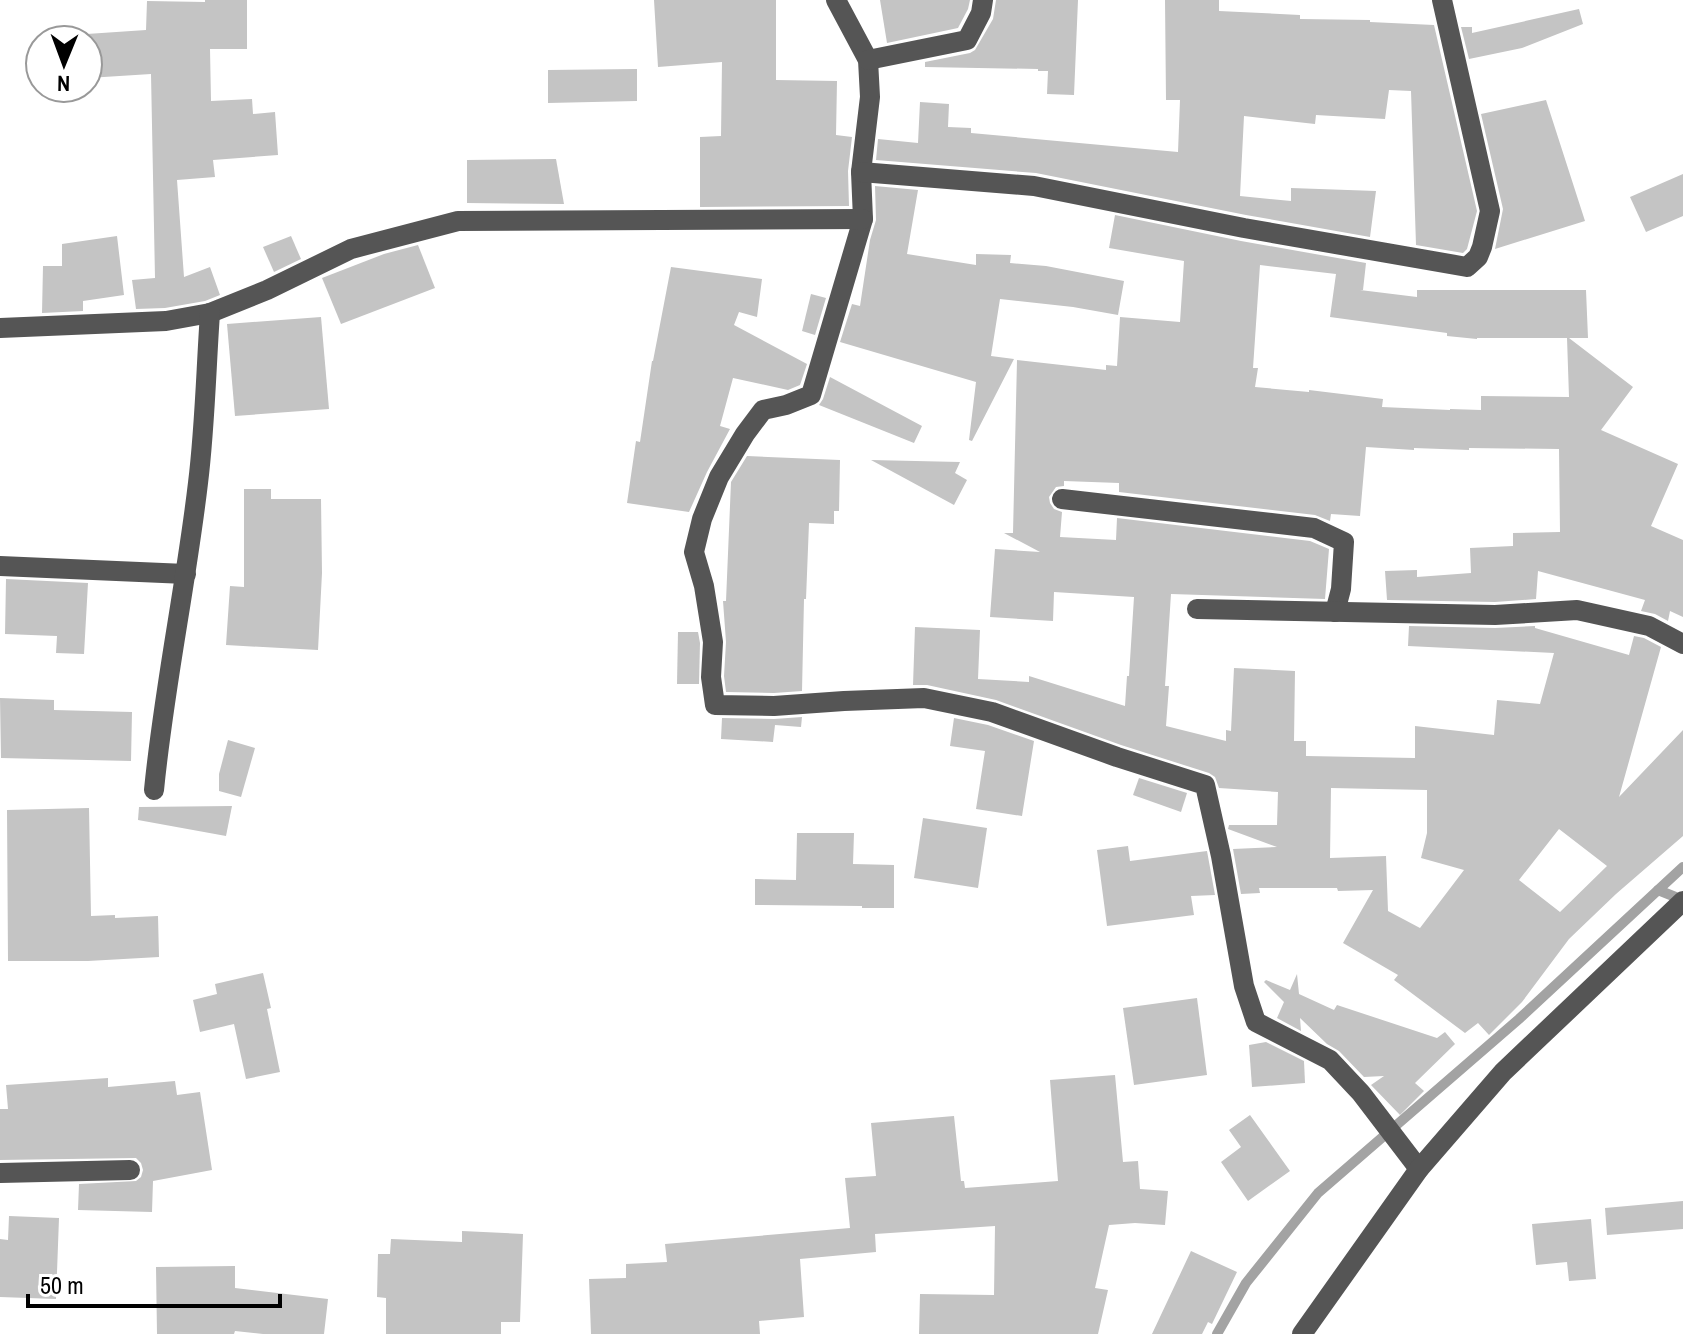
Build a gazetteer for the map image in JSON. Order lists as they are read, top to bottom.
{
  "scale_bar": "50 m",
  "north": "bottom"
}
